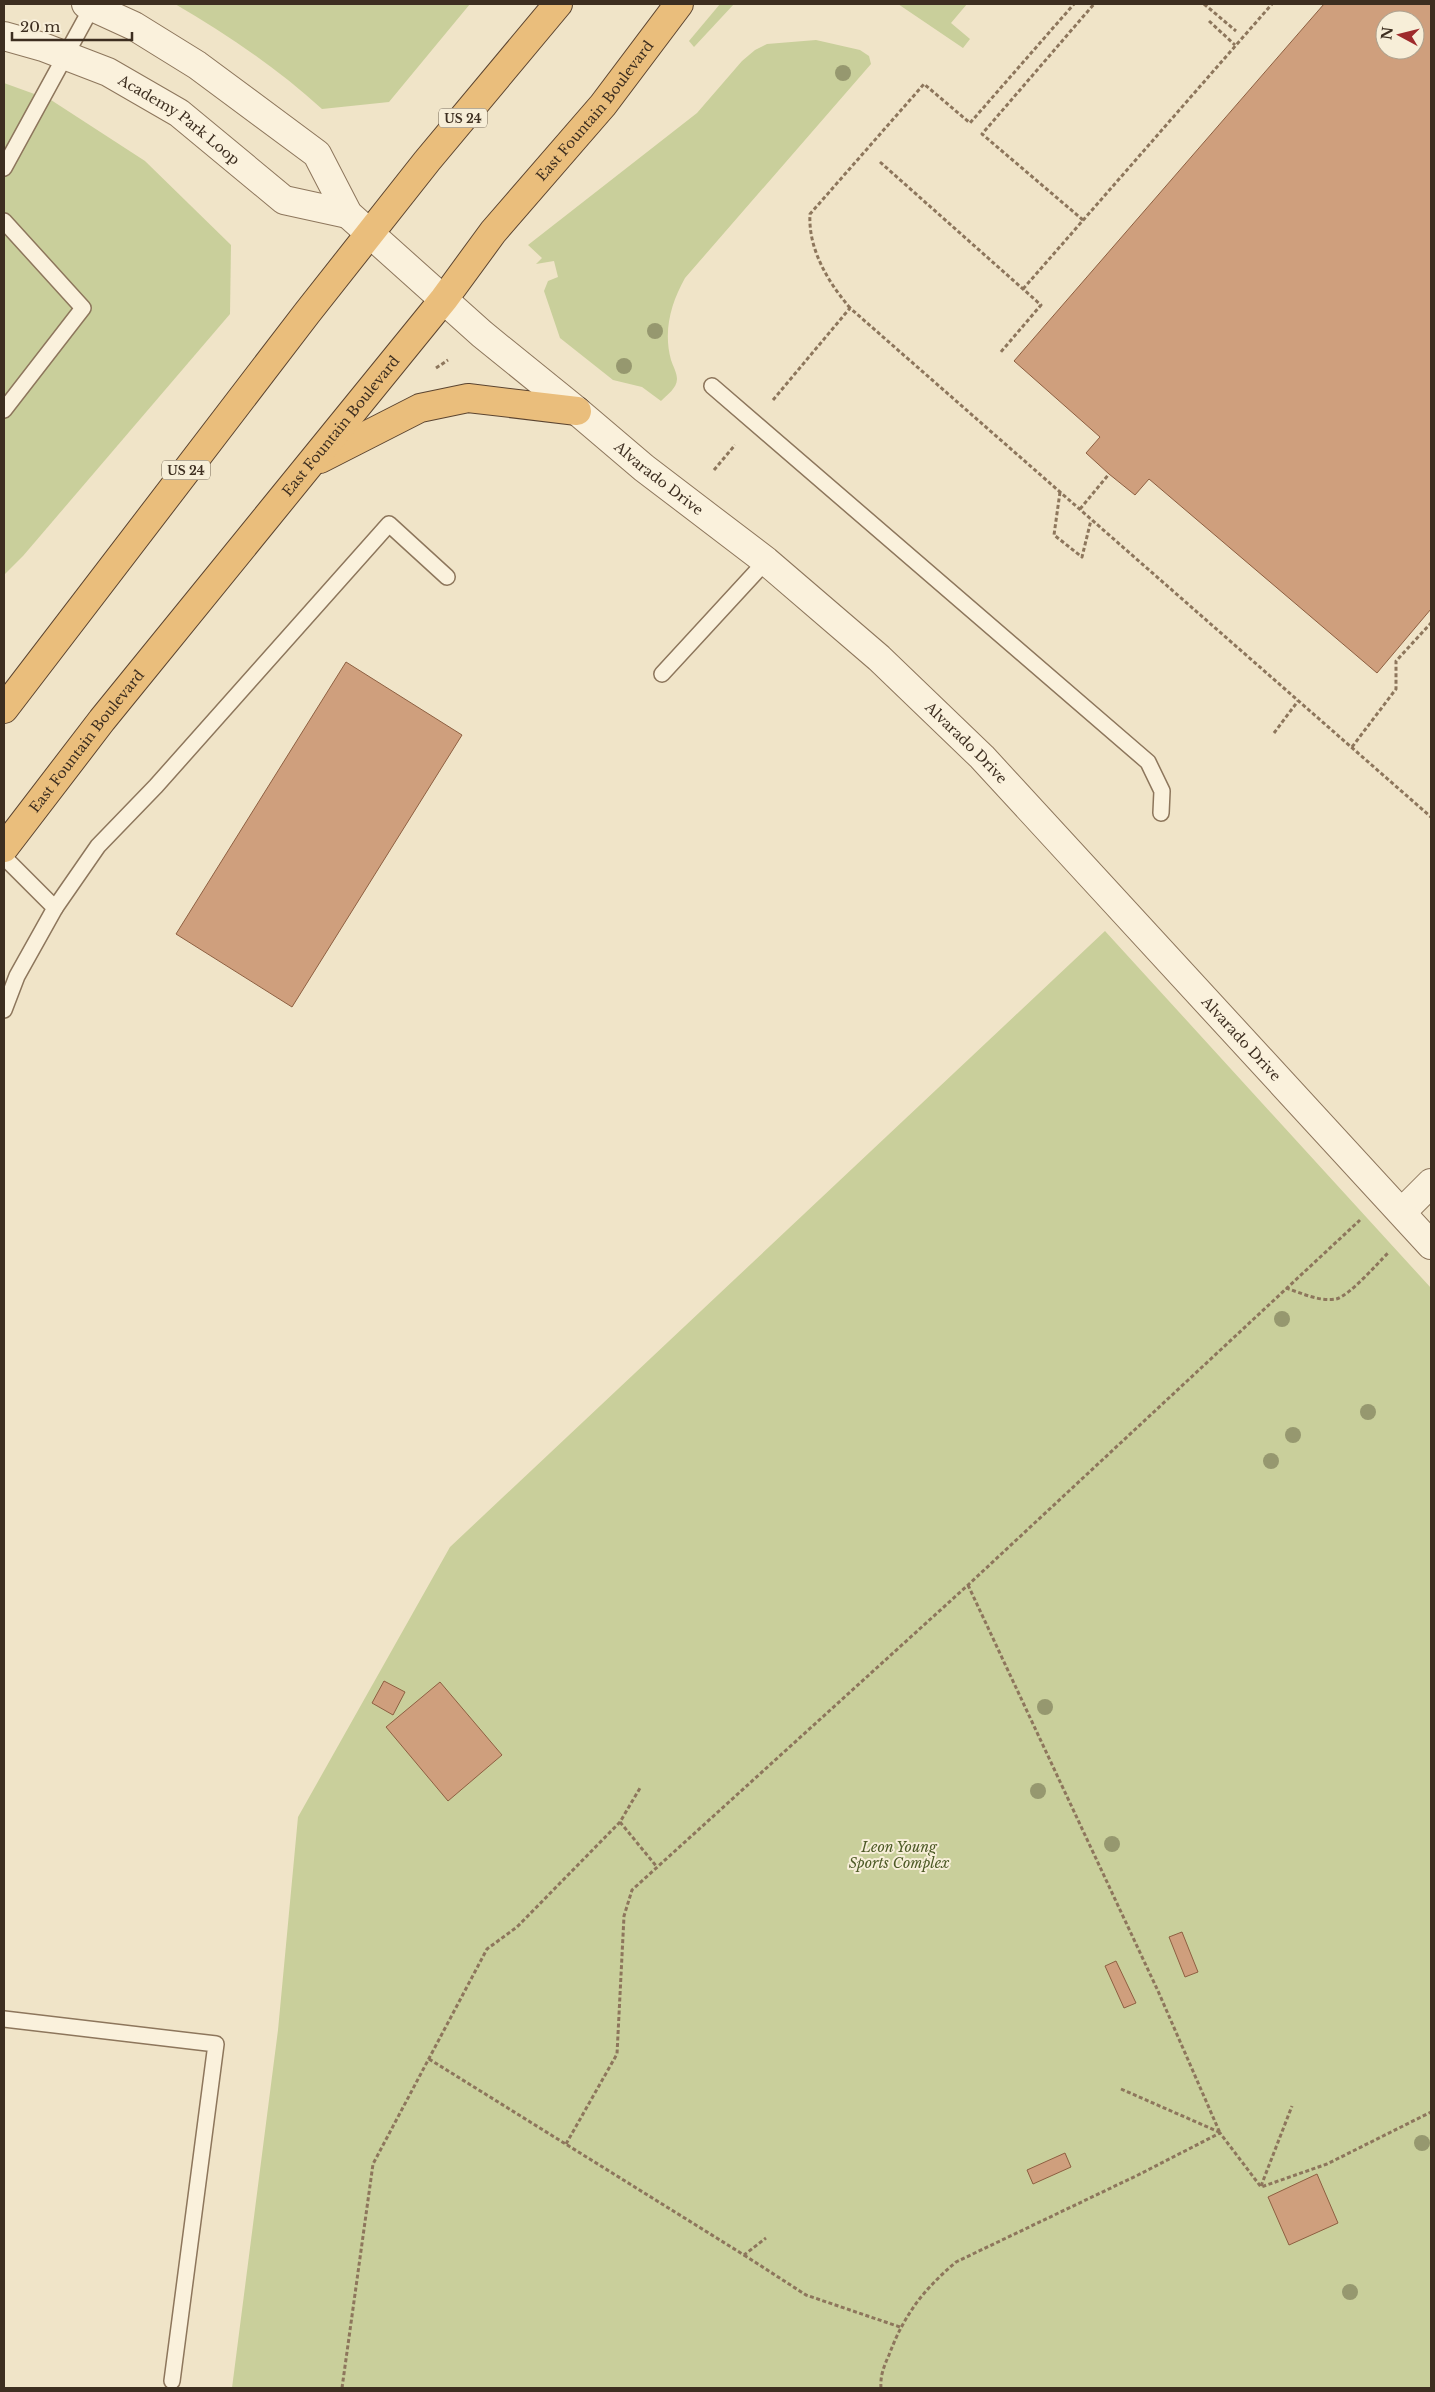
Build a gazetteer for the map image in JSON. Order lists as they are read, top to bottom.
{
  "streets": {
    "highway": ["East Fountain Boulevard", "US 24"],
    "street": ["Academy Park Loop", "Alvarado Drive"]
  },
  "crossings": [
    ["East Fountain Boulevard", "Academy Park Loop"],
    ["East Fountain Boulevard", "Alvarado Drive"],
    ["US 24", "Academy Park Loop"],
    ["Academy Park Loop", "Alvarado Drive"]
  ],
  "parks": ["Leon Young Sports Complex"],
  "scale_bar": "20 m",
  "north": "left"
}
